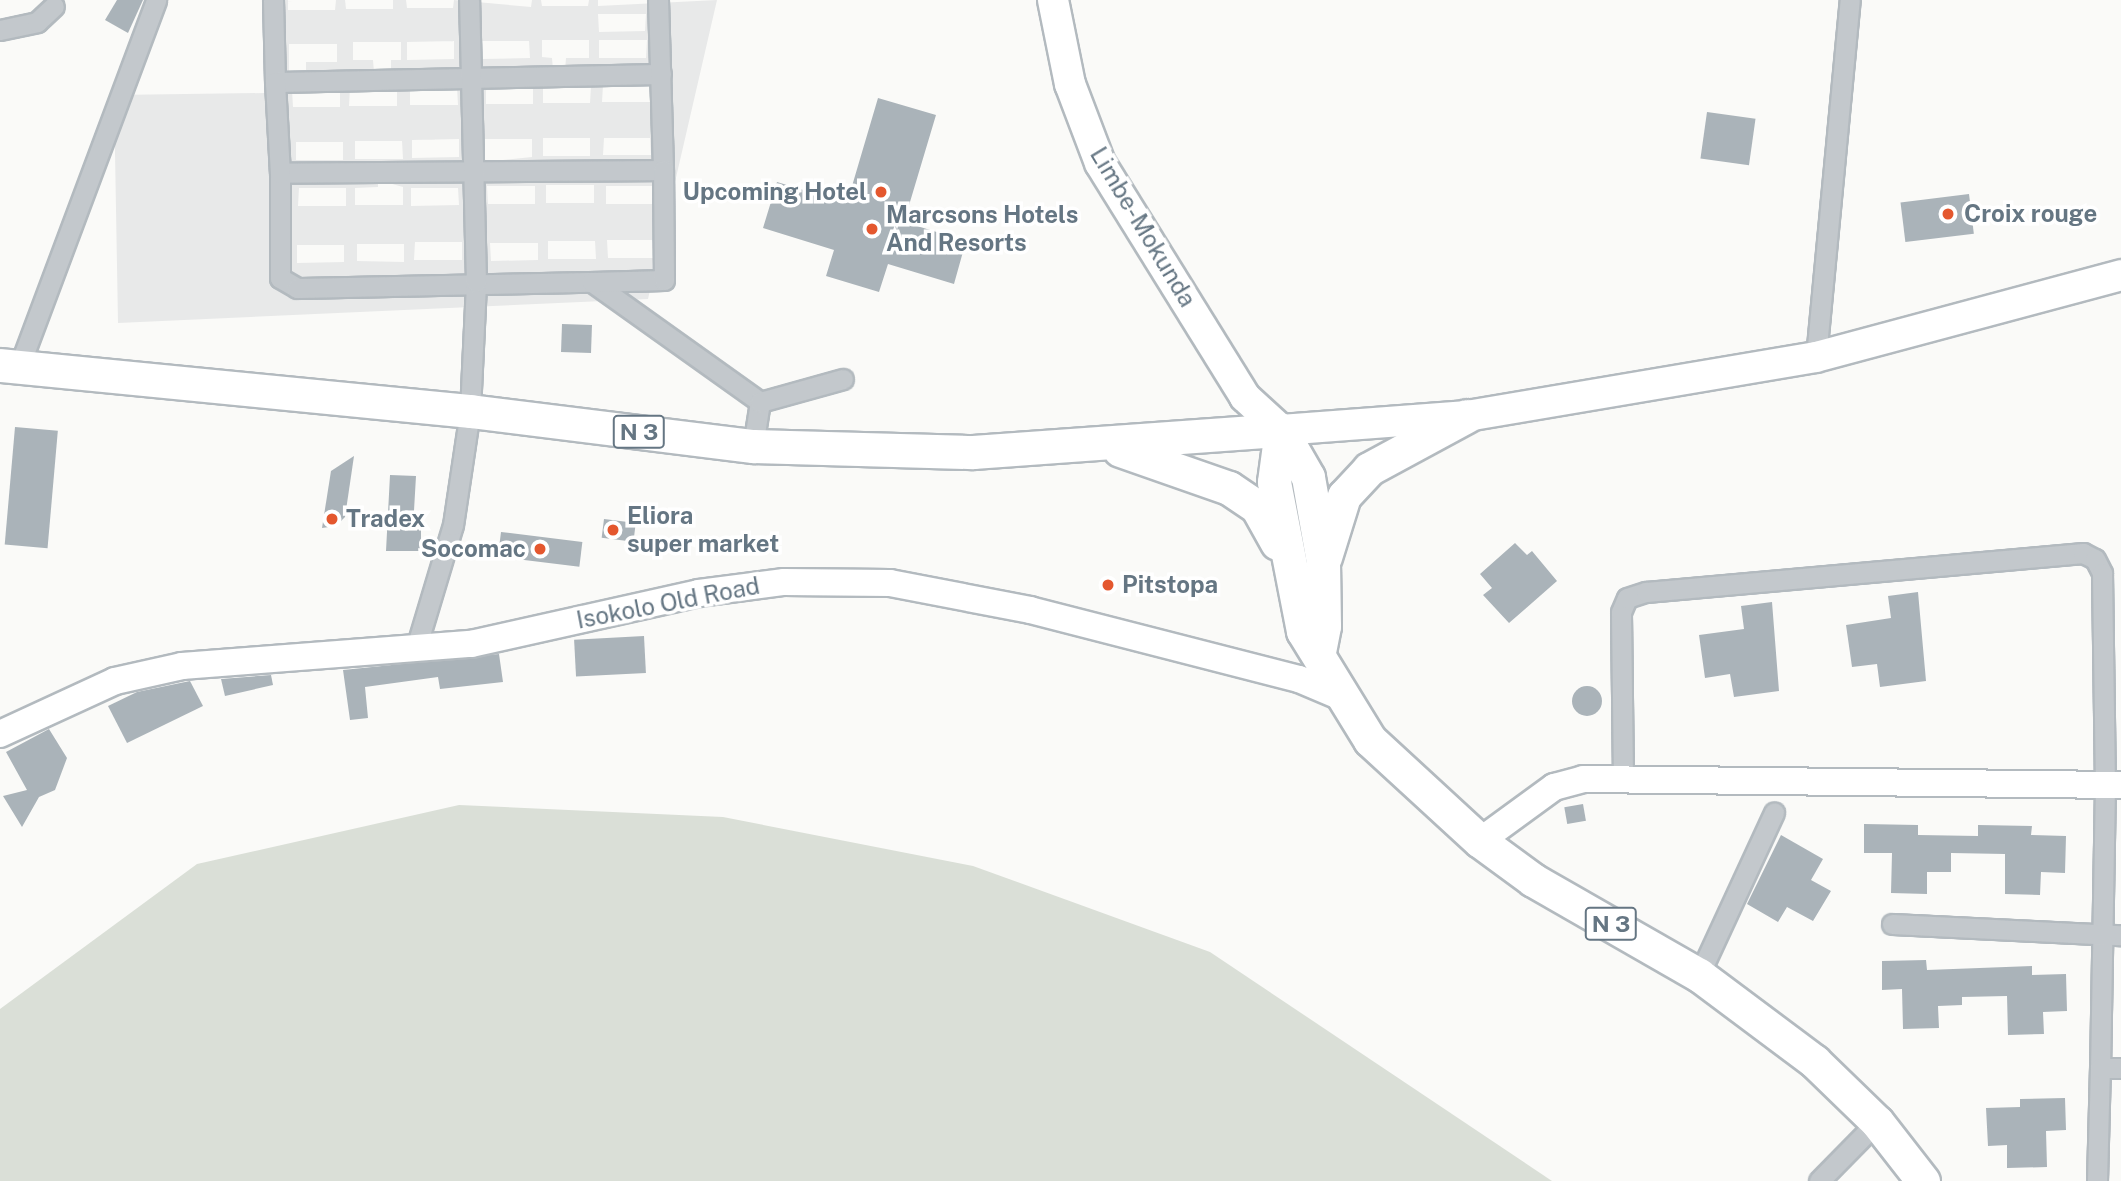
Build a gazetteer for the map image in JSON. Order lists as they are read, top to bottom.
{
  "streets": {
    "highway": ["N 3"],
    "main road": ["Limbe-Mokunda"],
    "street": ["Isokolo Old Road"]
  },
  "crossings": [
    ["Limbe-Mokunda", "N 3"],
    ["N 3", "Isokolo Old Road"]
  ],
  "places": [
    "Upcoming Hotel",
    "Croix rouge",
    "Marcsons Hotels And Resorts",
    "Tradex",
    "Eliora super market",
    "Socomac",
    "Pitstopa"
  ]
}
